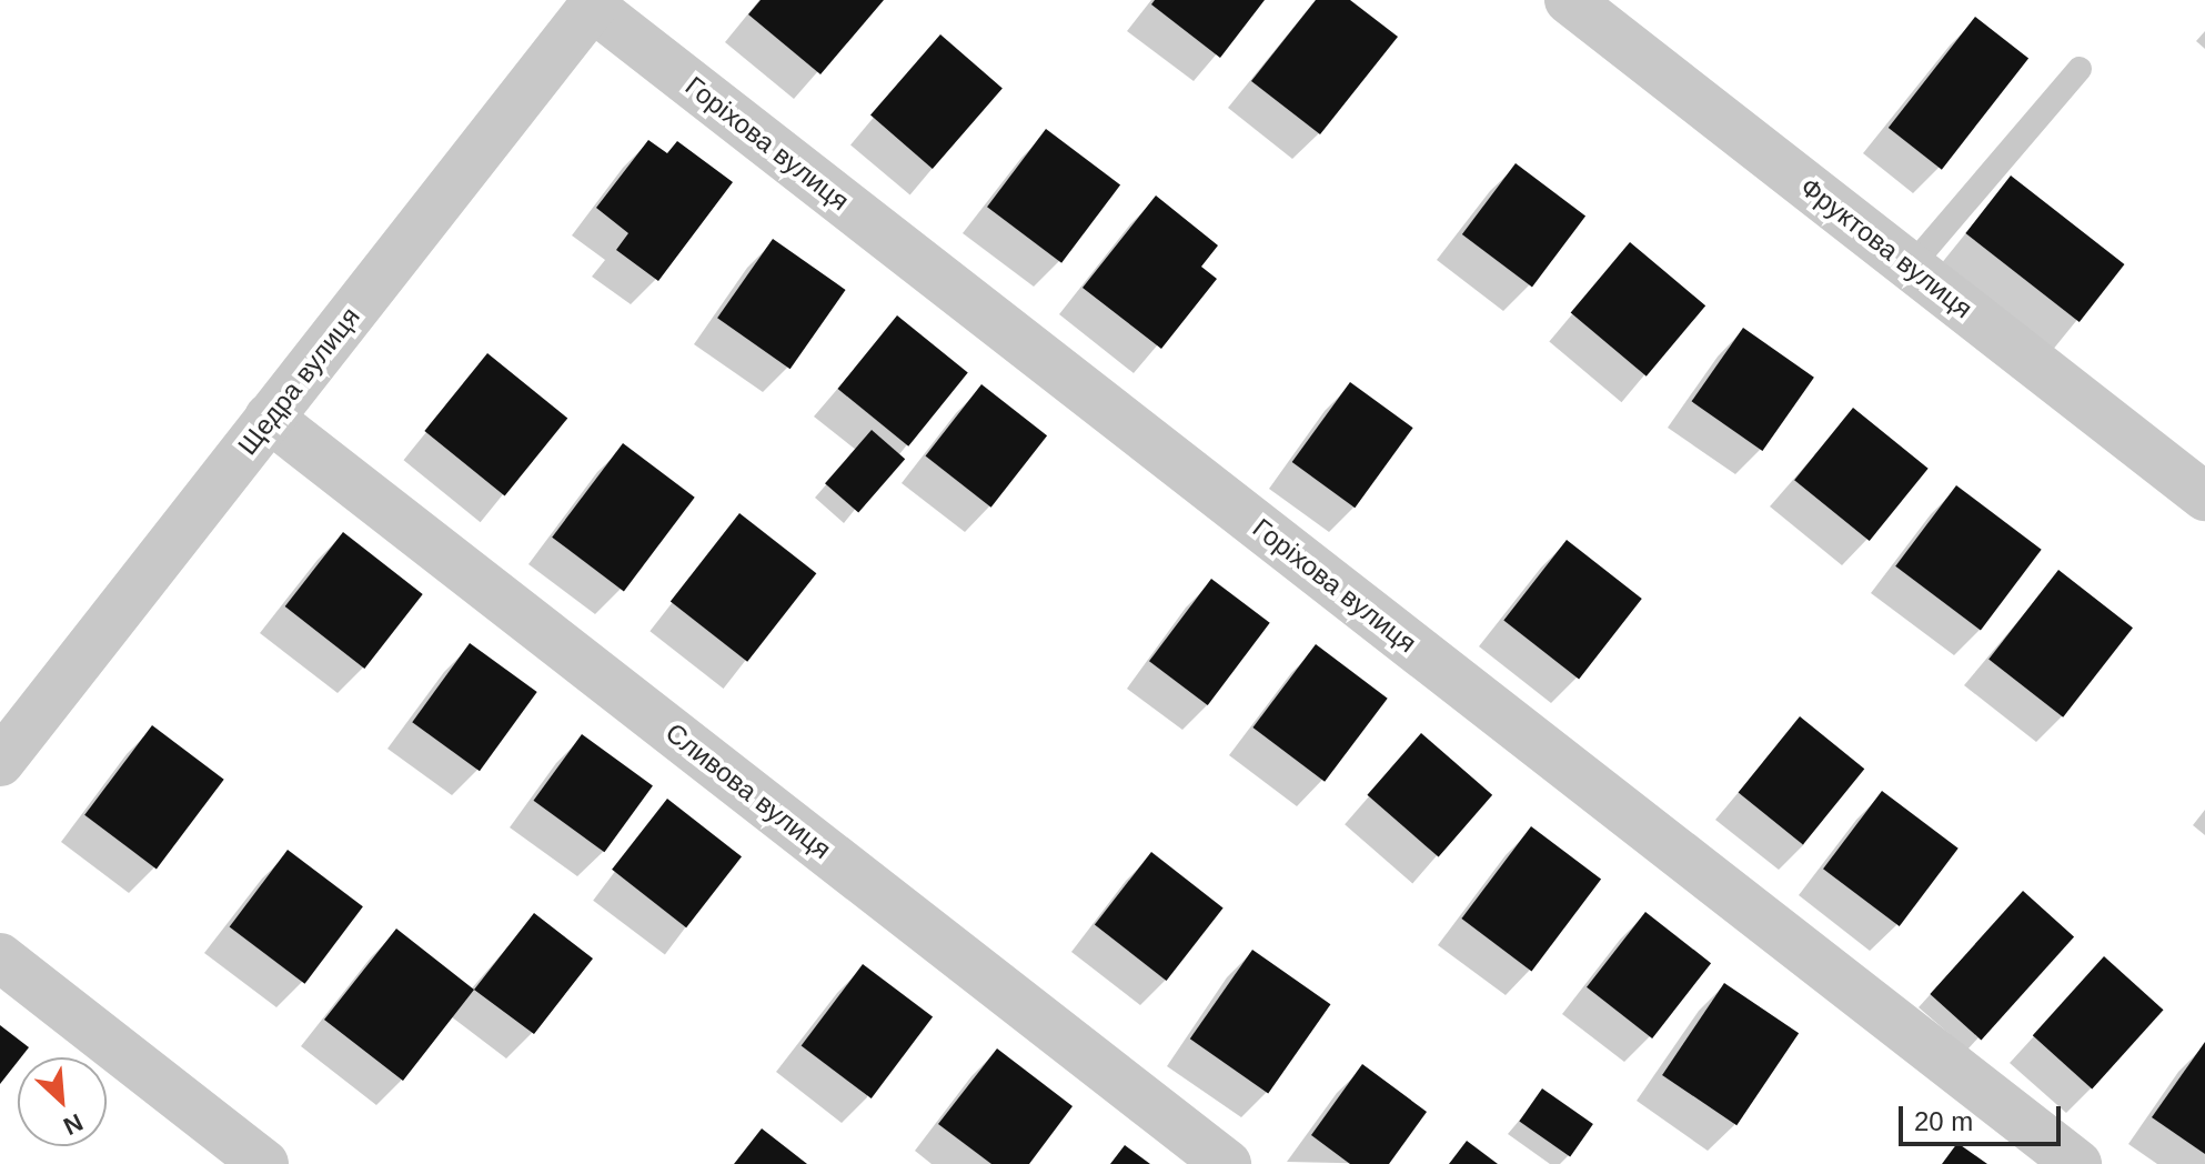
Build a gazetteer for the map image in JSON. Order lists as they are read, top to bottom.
{
  "streets": {
    "street": [
      "Горіхова вулиця",
      "Фруктова вулиця",
      "Щедра вулиця",
      "Сливова вулиця"
    ]
  },
  "crossings": [
    ["Горіхова вулиця", "Щедра вулиця"],
    ["Щедра вулиця", "Сливова вулиця"]
  ],
  "scale_bar": "20 m",
  "north": "bottom right"
}
